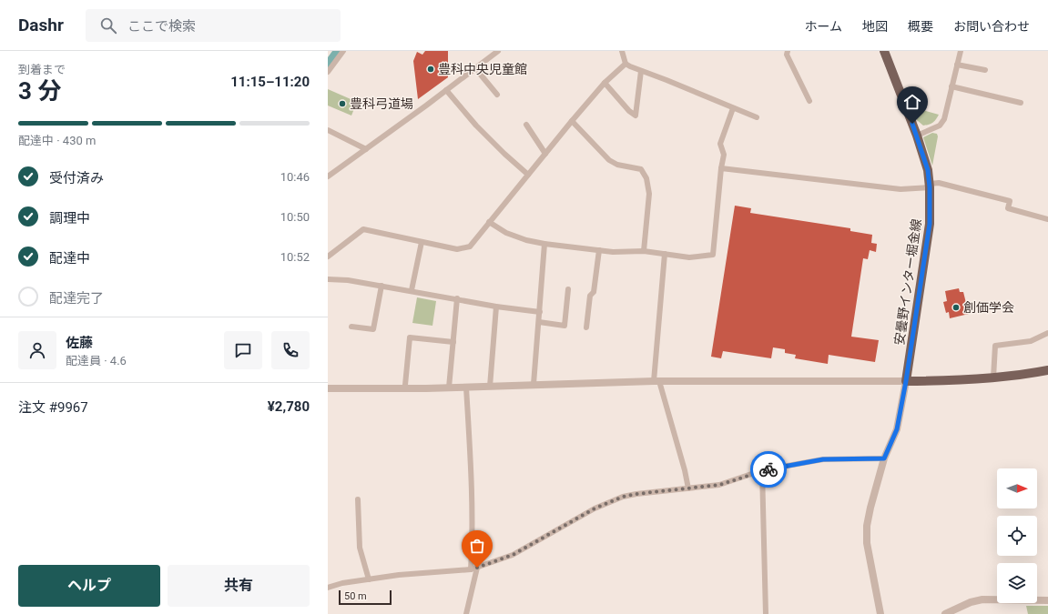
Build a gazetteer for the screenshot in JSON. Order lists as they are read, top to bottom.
{
  "streets": {
    "main road": ["安曇野インター堀金線"]
  },
  "places": ["豊科中央児童館", "豊科弓道場", "創価学会"],
  "scale_bar": "50 m",
  "north": "right",
  "page": {
    "header": "Dashr",
    "search": "ここで検索",
    "nav": [
      "ホーム",
      "地図",
      "概要",
      "お問い合わせ"
    ],
    "heading": ["3 分", "到着まで", "11:15–11:20"],
    "panel": [
      "佐藤",
      "配達員 · 4.6",
      "注文 #9967",
      "¥2,780"
    ],
    "bar": "配達中 · 430 m",
    "list": [
      ["受付済み", "10:46"],
      ["調理中", "10:50"],
      ["配達中", "10:52"],
      "配達完了"
    ],
    "buttons": ["ヘルプ", "共有"],
    "scale": "50 m"
  }
}
